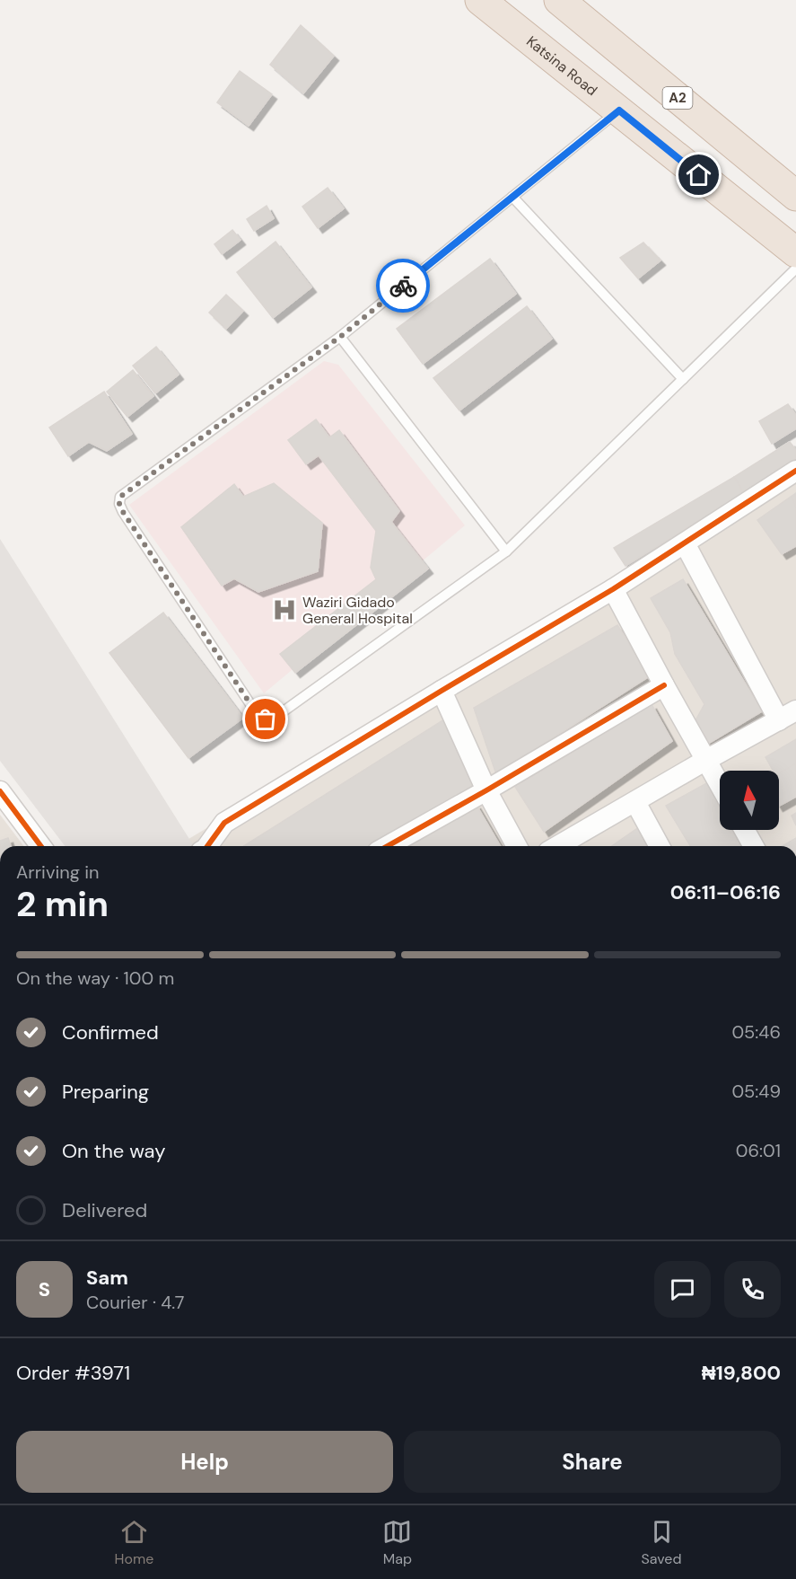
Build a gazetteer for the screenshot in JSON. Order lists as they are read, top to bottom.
{
  "streets": {
    "highway": ["Katsina Road", "A2"]
  },
  "places": {
    "hospital": ["Waziri Gidado General Hospital"]
  },
  "north": "top",
  "page": {
    "heading": ["2 min", "Arriving in", "06:11–06:16"],
    "panel": [
      "Sam",
      "Courier · 4.7",
      "Order #3971",
      "₦19,800"
    ],
    "bar": "On the way · 100 m",
    "list": [
      ["Confirmed", "05:46"],
      ["Preparing", "05:49"],
      ["On the way", "06:01"],
      "Delivered"
    ],
    "round": "S",
    "buttons": ["Help", "Share"],
    "tabs": ["Home", "Map", "Saved"]
  }
}
